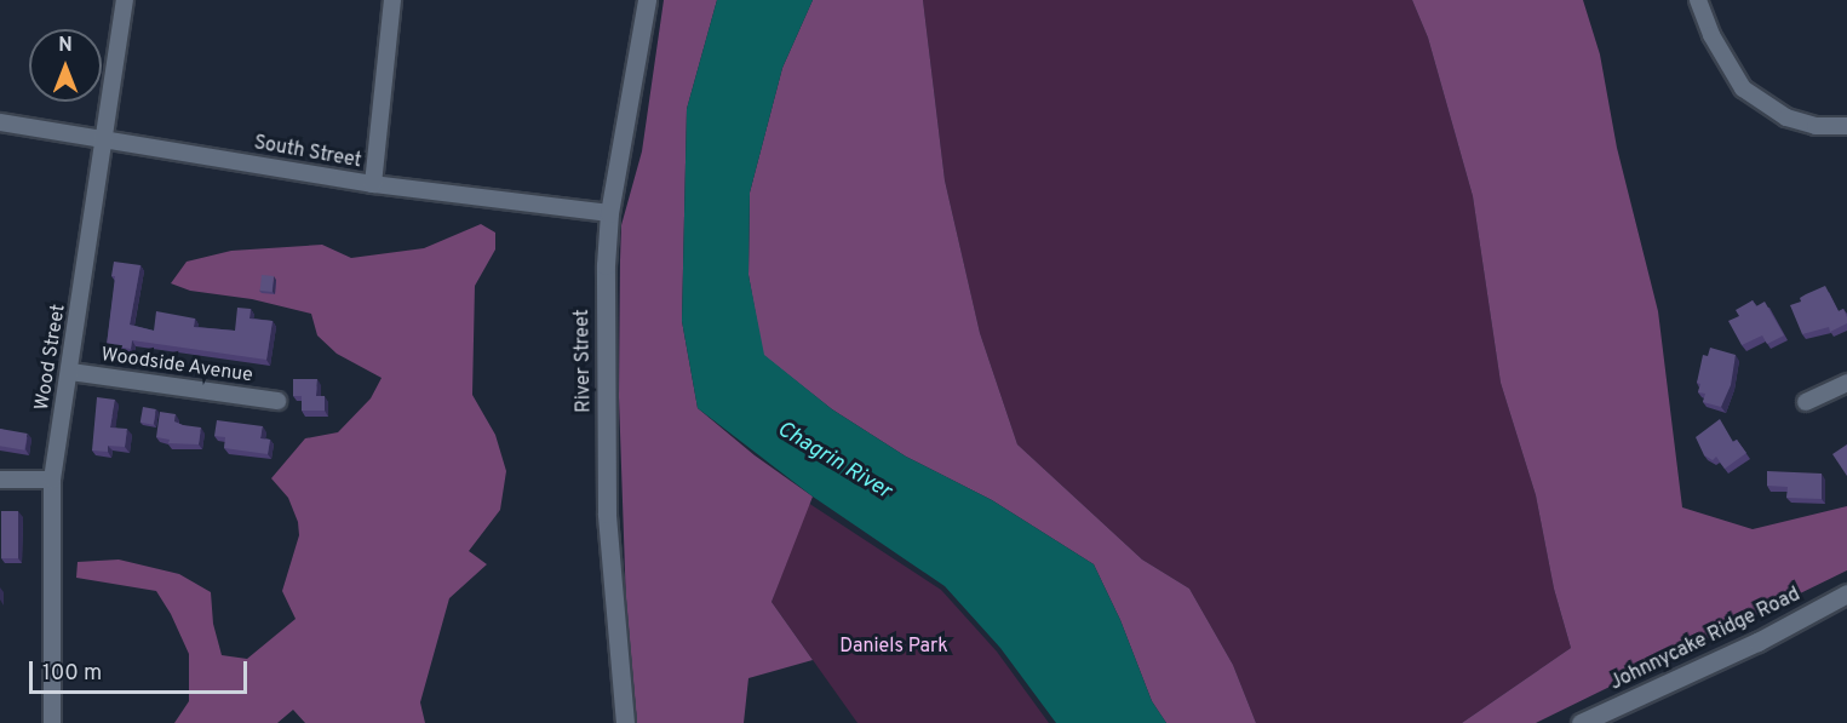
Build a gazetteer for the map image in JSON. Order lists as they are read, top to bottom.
{
  "streets": {
    "main road": ["River Street", "Johnnycake Ridge Road"],
    "street": ["South Street", "Wood Street", "Woodside Avenue"]
  },
  "crossings": [
    ["South Street", "Wood Street"],
    ["South Street", "River Street"],
    ["Wood Street", "Woodside Avenue"]
  ],
  "water": ["Chagrin River"],
  "parks": ["Daniels Park"],
  "scale_bar": "100 m",
  "north": "top"
}
